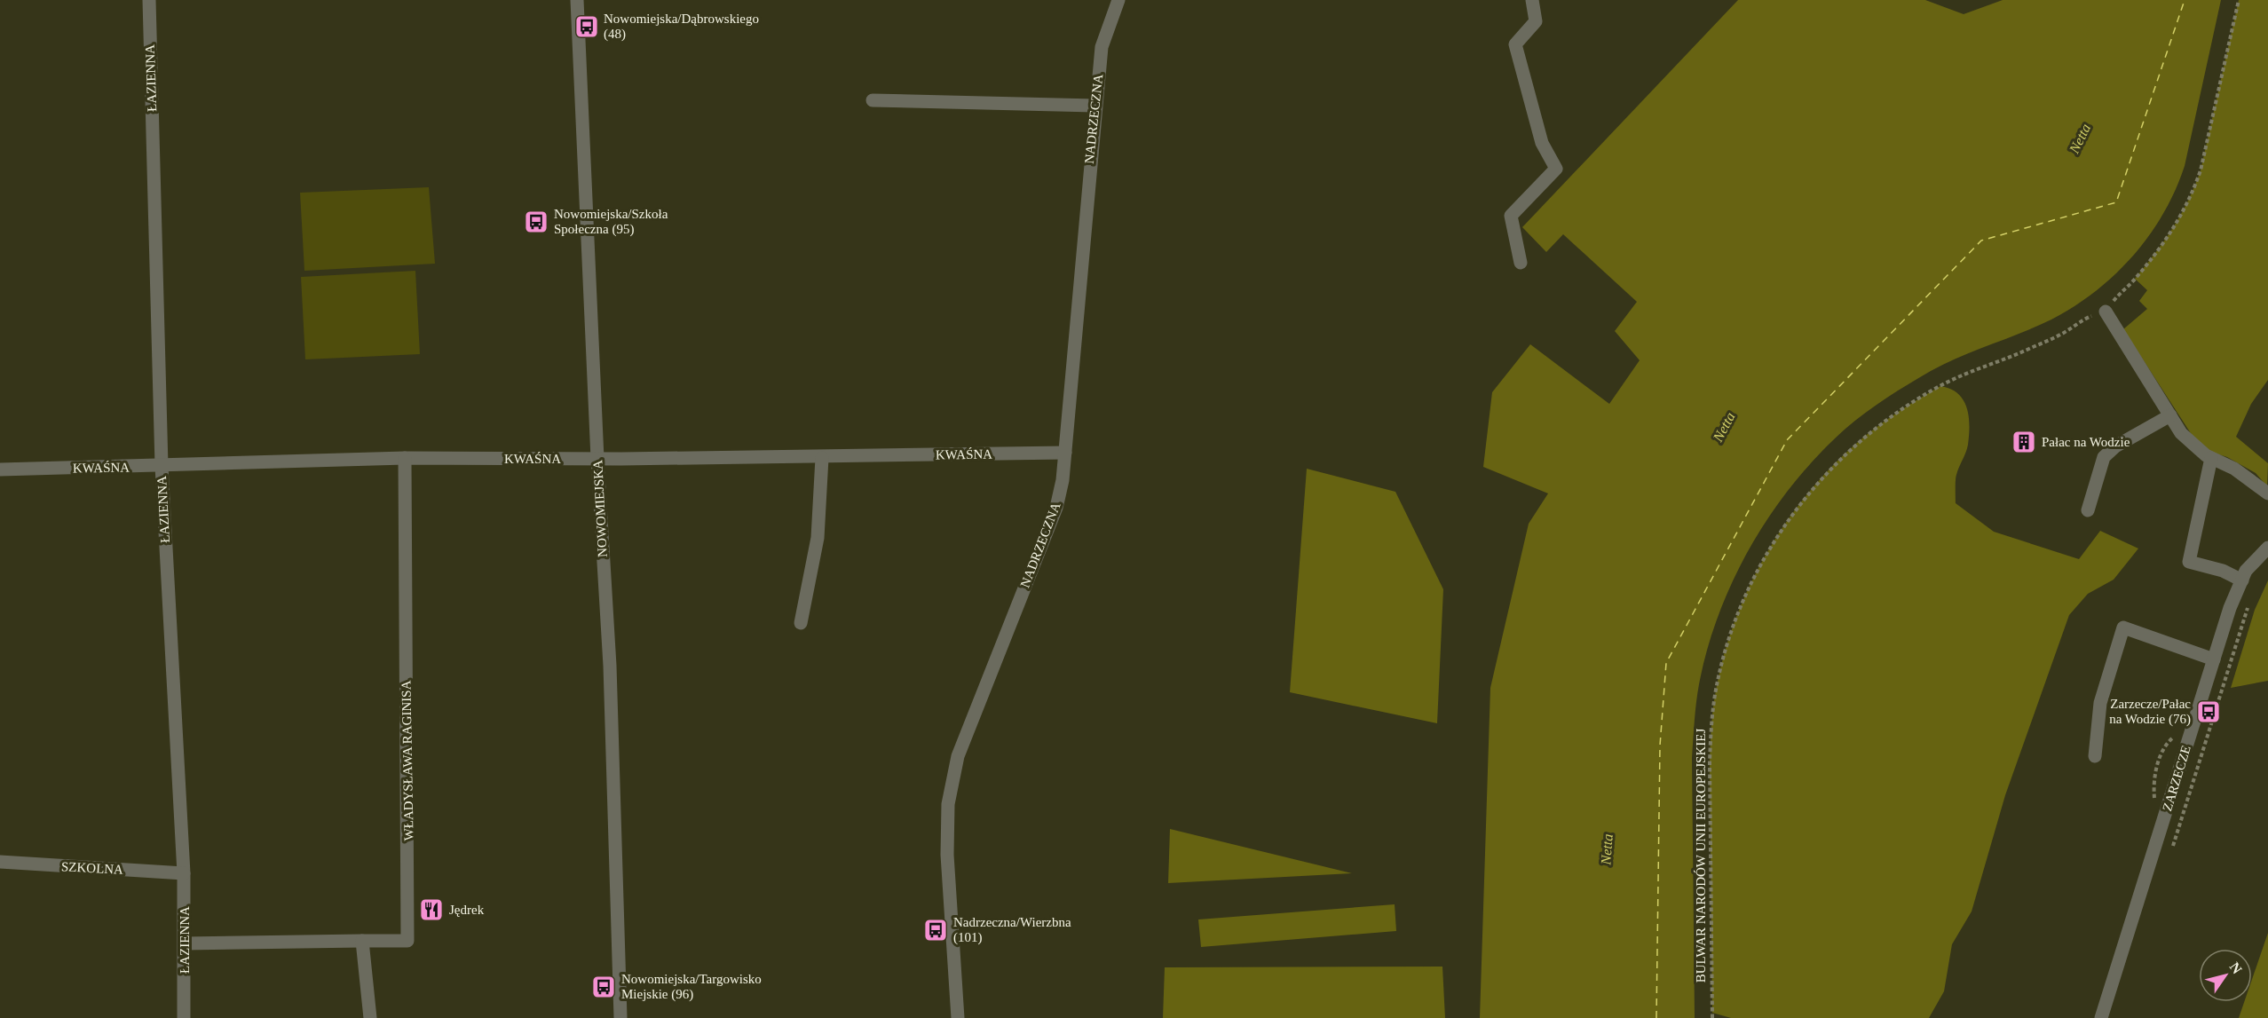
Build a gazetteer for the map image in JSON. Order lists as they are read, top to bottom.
{
  "streets": {
    "street": [
      "ŁAZIENNA",
      "NADRZECZNA",
      "KWAŚNA",
      "NOWOMIEJSKA",
      "WŁADYSŁAWA RAGINISA",
      "ZARZECZE",
      "SZKOLNA"
    ],
    "path": ["BULWAR NARODÓW UNII EUROPEJSKIEJ"]
  },
  "crossings": [
    ["ŁAZIENNA", "KWAŚNA"],
    ["ŁAZIENNA", "SZKOLNA"],
    ["NADRZECZNA", "KWAŚNA"],
    ["KWAŚNA", "NOWOMIEJSKA"],
    ["KWAŚNA", "WŁADYSŁAWA RAGINISA"]
  ],
  "water": ["Netta"],
  "places": {
    "bus stop": [
      "Nowomiejska/Dąbrowskiego (48)",
      "Nowomiejska/Szkoła Społeczna (95)",
      "Zarzecze/Pałac na Wodzie (76)",
      "Nadrzeczna/Wierzbna (101)",
      "Nowomiejska/Targowisko Miejskie (96)"
    ],
    "building": ["Pałac na Wodzie"],
    "restaurant": ["Jędrek"]
  },
  "north": "top right"
}
